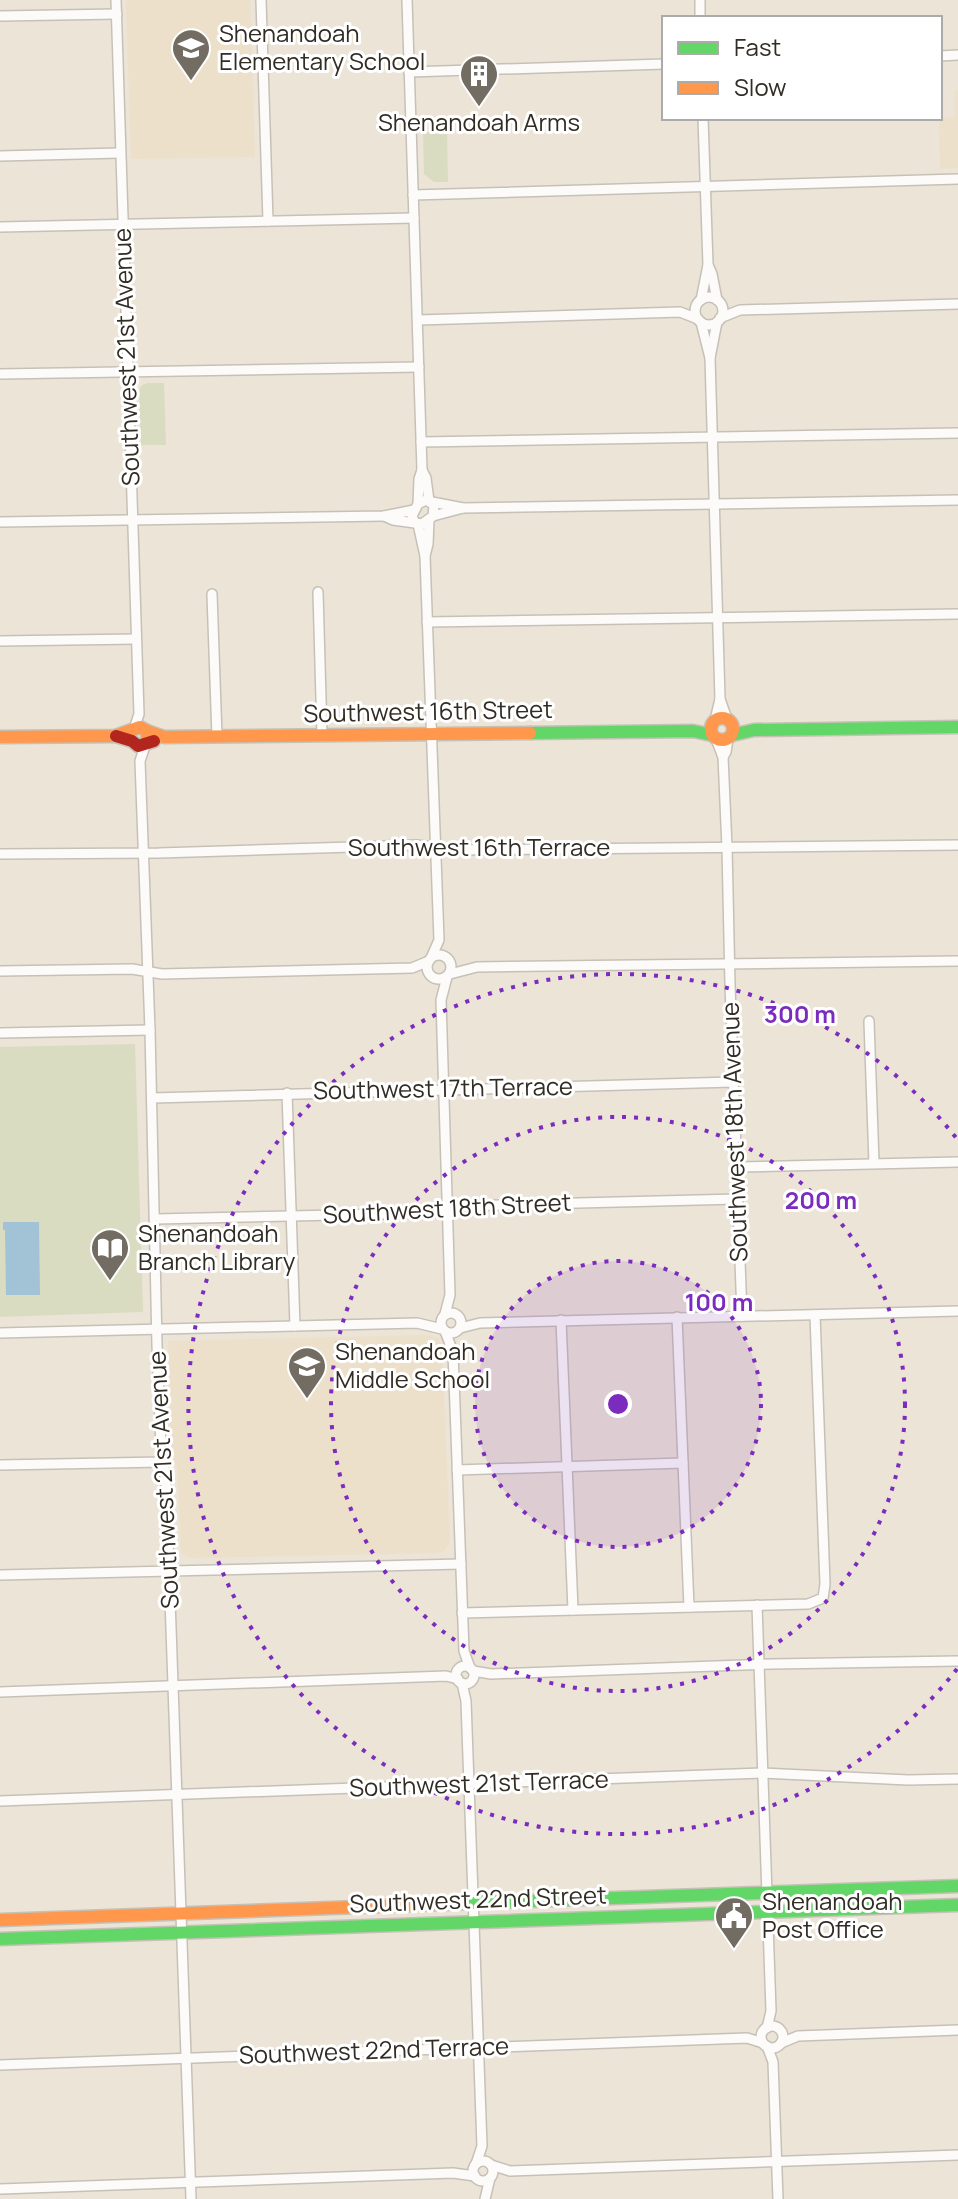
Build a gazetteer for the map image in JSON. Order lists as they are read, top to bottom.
{
  "streets": {
    "main road": ["Southwest 16th Street", "Southwest 22nd Street"],
    "street": [
      "Southwest 21st Avenue",
      "Southwest 16th Terrace",
      "Southwest 17th Terrace",
      "Southwest 18th Avenue",
      "Southwest 18th Street",
      "Southwest 21st Terrace",
      "Southwest 22nd Terrace"
    ]
  },
  "crossings": [
    ["Southwest 21st Avenue", "Southwest 16th Street"],
    ["Southwest 21st Avenue", "Southwest 16th Terrace"],
    ["Southwest 21st Avenue", "Southwest 17th Terrace"],
    ["Southwest 21st Avenue", "Southwest 18th Street"],
    ["Southwest 21st Avenue", "Southwest 21st Terrace"],
    ["Southwest 21st Avenue", "Southwest 22nd Street"],
    ["Southwest 21st Avenue", "Southwest 22nd Terrace"],
    ["Southwest 16th Street", "Southwest 18th Avenue"],
    ["Southwest 16th Terrace", "Southwest 18th Avenue"],
    ["Southwest 17th Terrace", "Southwest 18th Avenue"],
    ["Southwest 18th Avenue", "Southwest 18th Street"]
  ],
  "places": {
    "school or university": ["Shenandoah Elementary School", "Shenandoah Middle School"],
    "building": ["Shenandoah Arms"],
    "library": ["Shenandoah Branch Library"],
    "public building": ["Shenandoah Post Office"]
  },
  "legend": ["Fast", "Slow"],
  "rings": ["300 m", "200 m", "100 m"]
}
